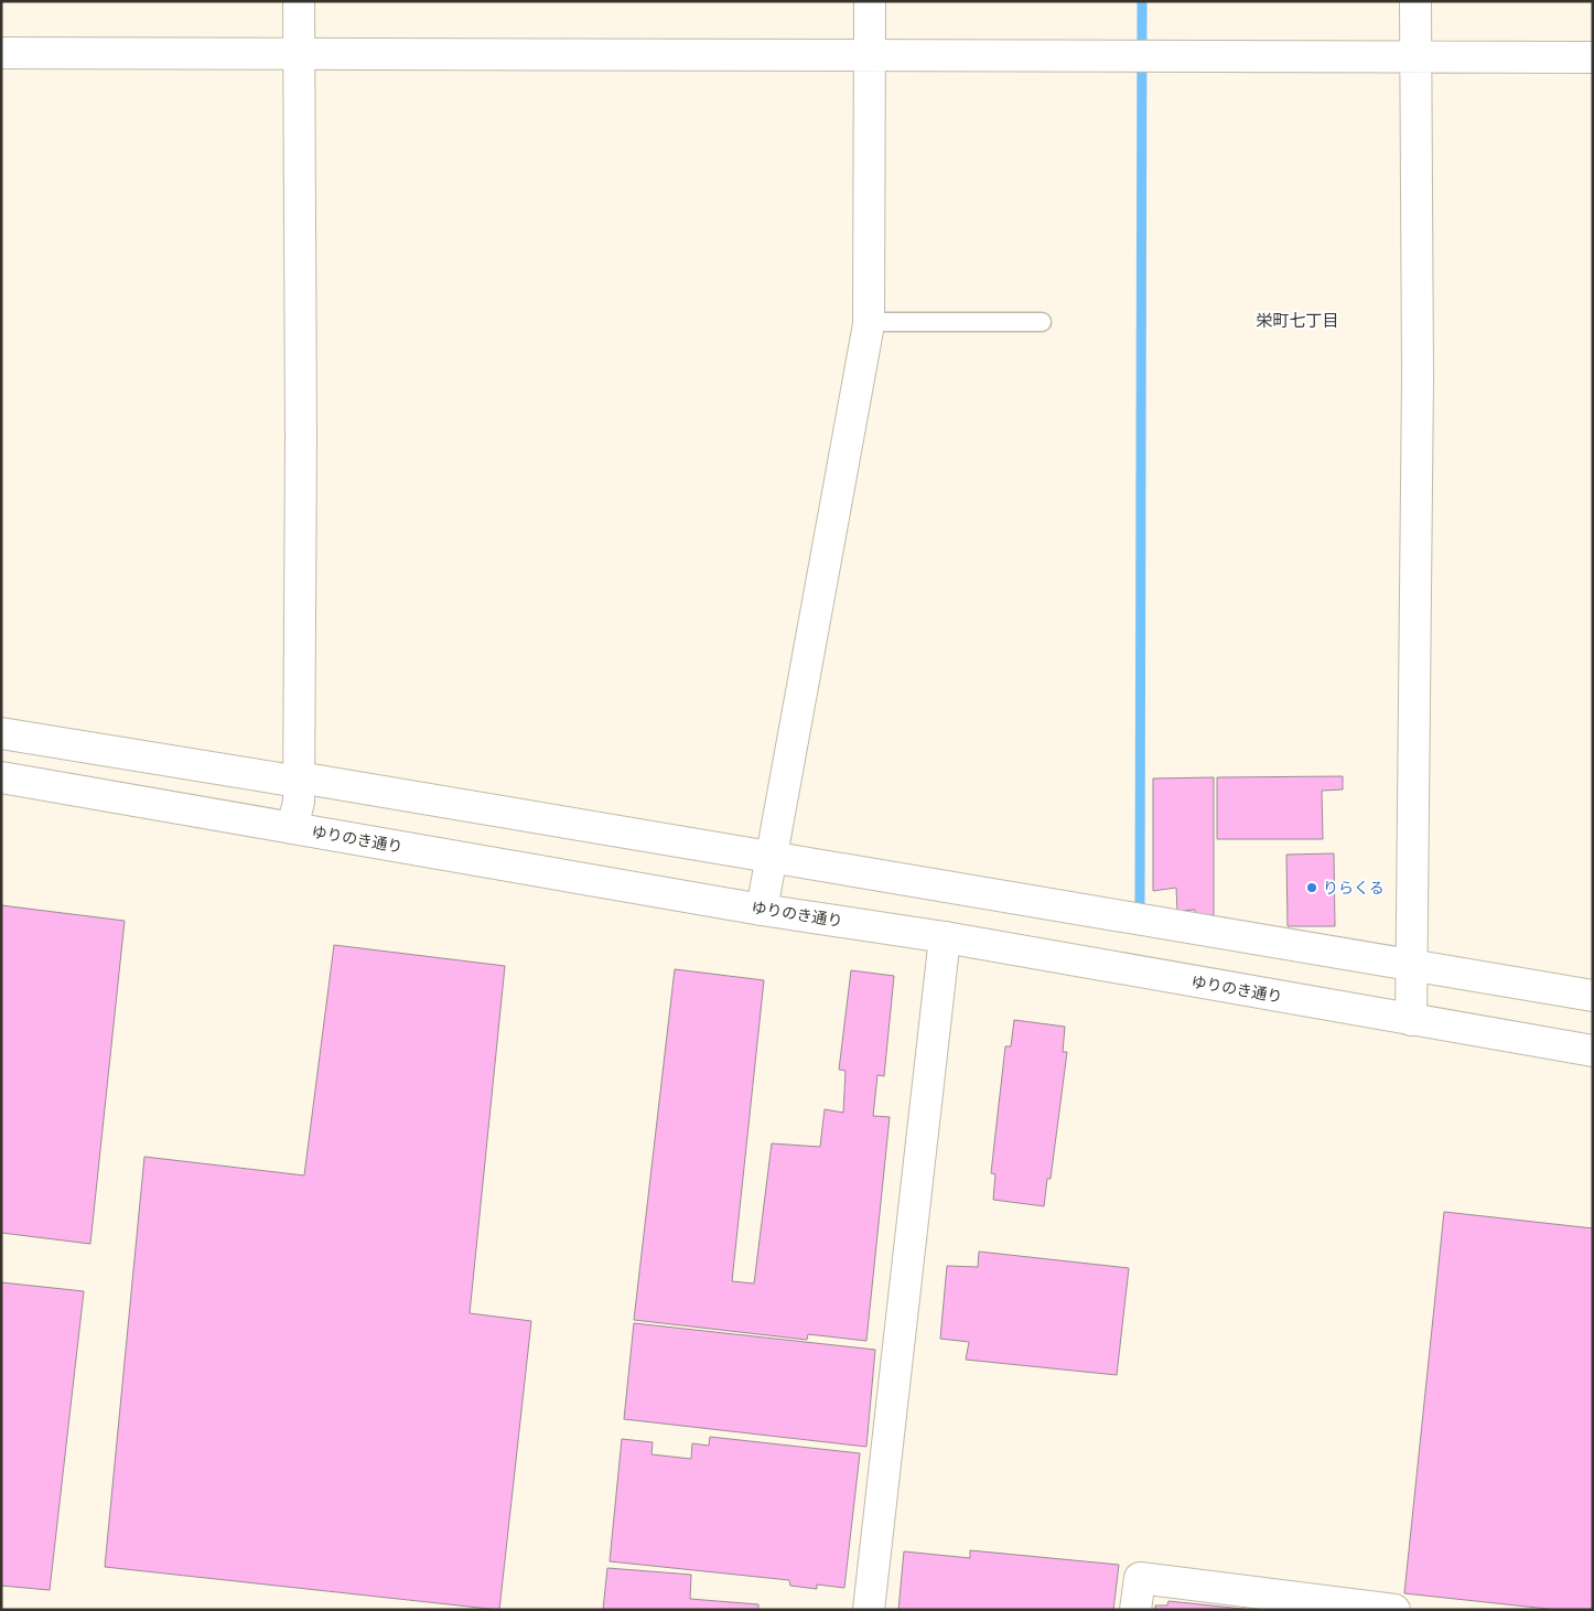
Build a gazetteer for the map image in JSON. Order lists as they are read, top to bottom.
{
  "streets": {
    "street": ["ゆりのき通り"]
  },
  "districts": ["栄町七丁目"],
  "places": ["りらくる"]
}
